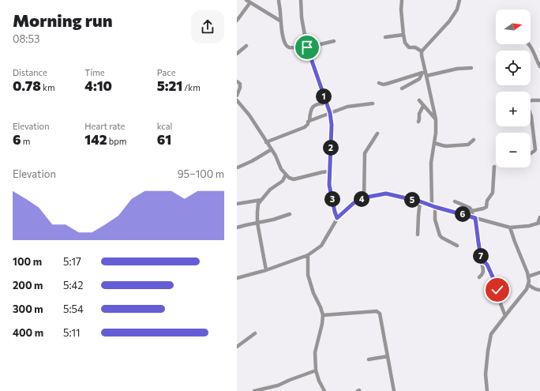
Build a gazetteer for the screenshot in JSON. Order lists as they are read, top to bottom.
{
  "north": "right",
  "page": {
    "heading": ["Morning run", "08:53"],
    "map_buttons": ["+", "−"],
    "stats": [
      ["Distance", "0.78 km"],
      ["Time", "4:10"],
      ["Pace", "5:21 /km"],
      ["Elevation", "6 m"],
      ["Heart rate", "142 bpm"],
      ["kcal", "61"]
    ],
    "pins": [
      "1",
      "2",
      "3",
      "4",
      "5",
      "6",
      "7"
    ],
    "chart": ["Elevation", "95–100 m"],
    "list": [
      {
        "name": "100 m",
        "note": "5:17"
      },
      {
        "name": "200 m",
        "note": "5:42"
      },
      {
        "name": "300 m",
        "note": "5:54"
      },
      {
        "name": "400 m",
        "note": "5:11"
      }
    ]
  }
}
